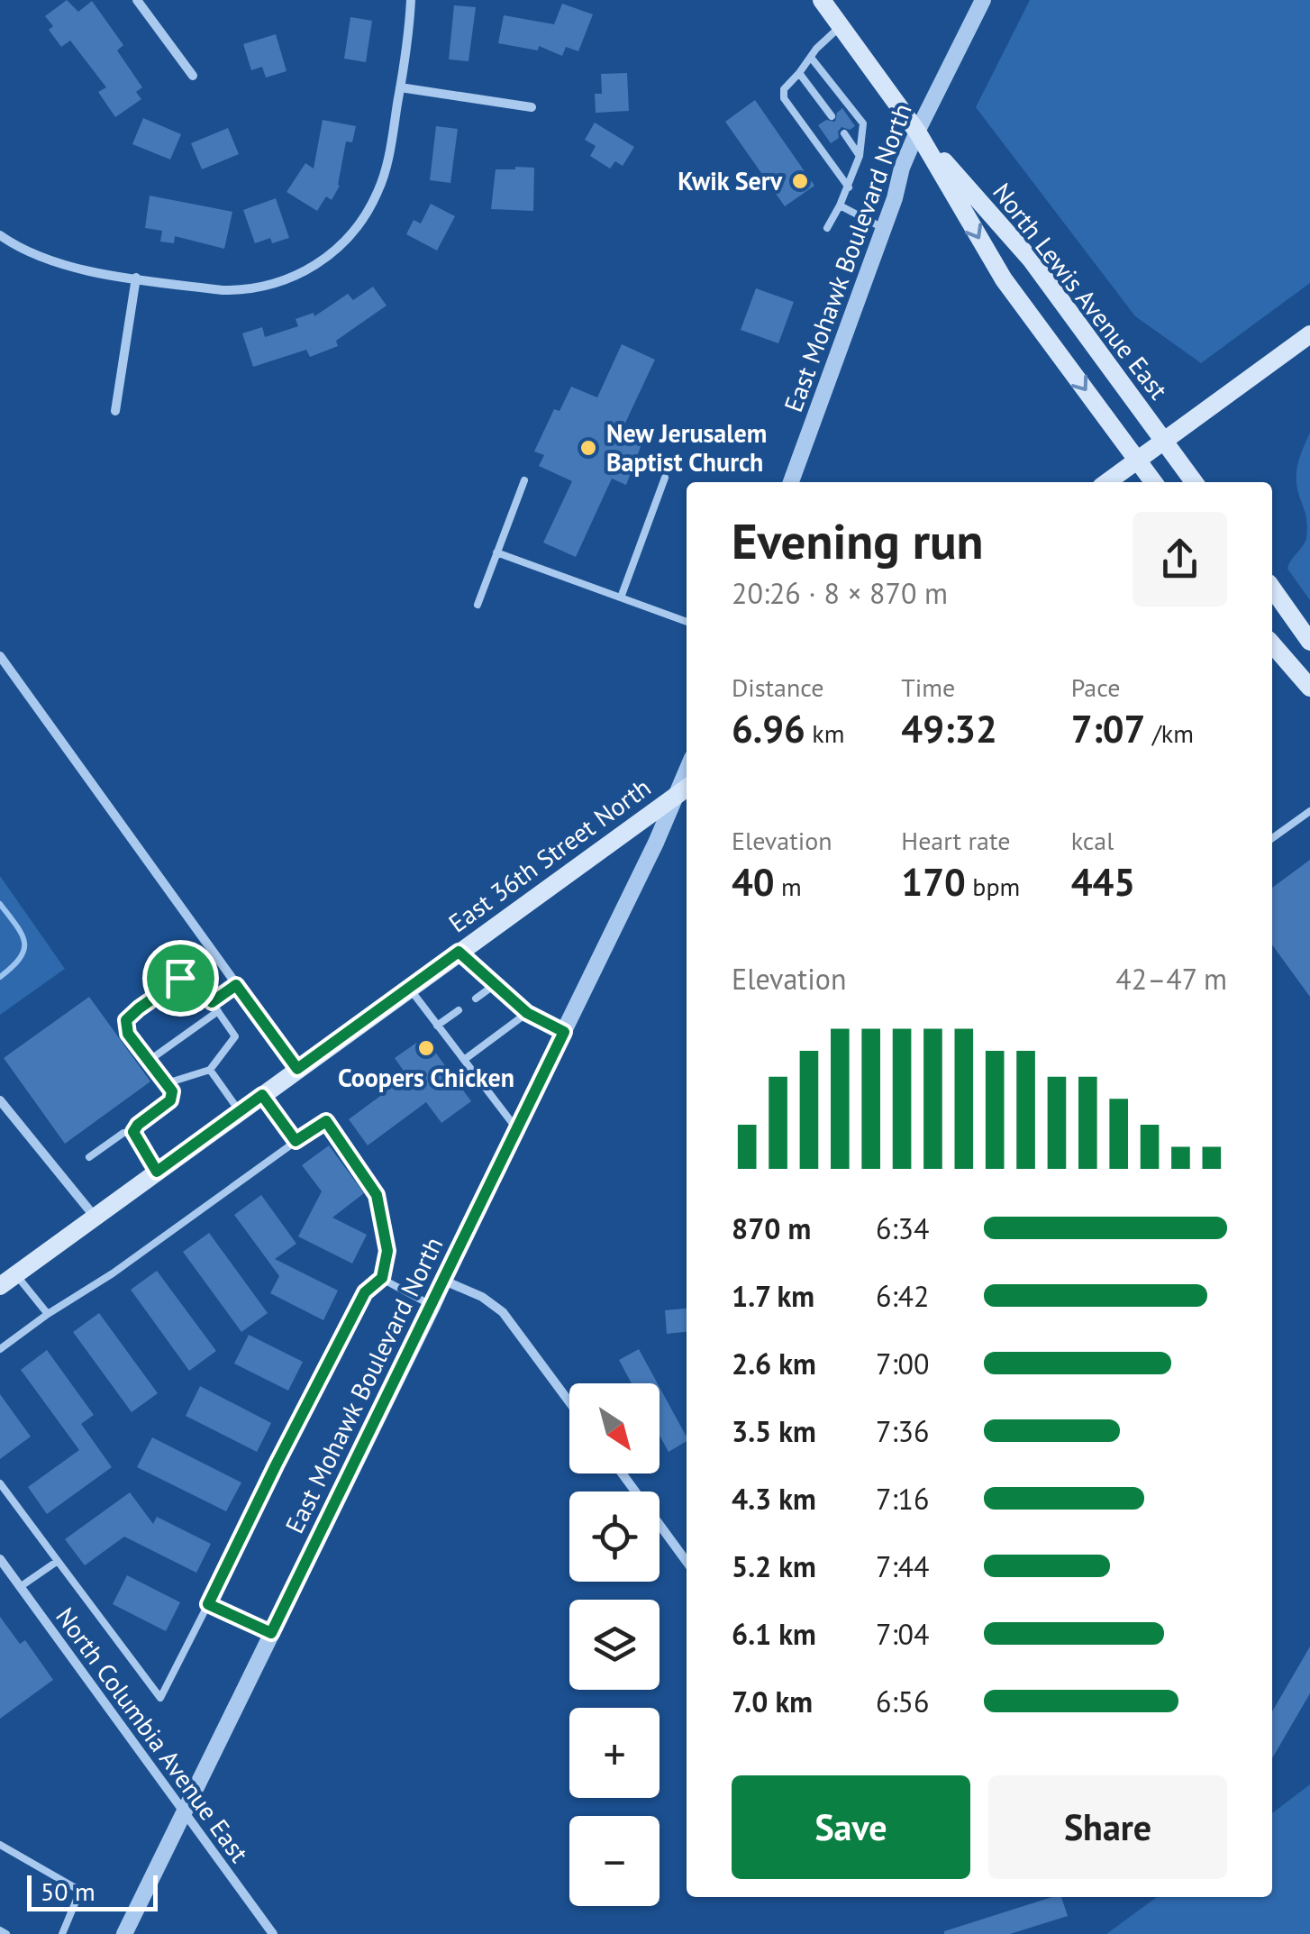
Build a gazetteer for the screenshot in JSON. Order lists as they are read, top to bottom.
{
  "streets": {
    "main road": ["North Lewis Avenue East", "East 36th Street North"],
    "street": ["East Mohawk Boulevard North", "North Columbia Avenue East"]
  },
  "crossings": [
    ["East Mohawk Boulevard North", "North Lewis Avenue East"],
    ["East Mohawk Boulevard North", "East 36th Street North"],
    ["East Mohawk Boulevard North", "North Columbia Avenue East"]
  ],
  "places": ["Kwik Serv", "New Jerusalem Baptist Church", "Coopers Chicken"],
  "scale_bar": "50 m",
  "north": "bottom right",
  "page": {
    "heading": ["Evening run", "20:26 · 8 × 870 m"],
    "stats": [
      ["Distance", "6.96 km"],
      ["Time", "49:32"],
      ["Pace", "7:07 /km"],
      ["Elevation", "40 m"],
      ["Heart rate", "170 bpm"],
      ["kcal", "445"]
    ],
    "chart": ["Elevation", "42–47 m"],
    "list": [
      {
        "name": "870 m",
        "note": "6:34"
      },
      {
        "name": "1.7 km",
        "note": "6:42"
      },
      {
        "name": "2.6 km",
        "note": "7:00"
      },
      {
        "name": "3.5 km",
        "note": "7:36"
      },
      {
        "name": "4.3 km",
        "note": "7:16"
      },
      {
        "name": "5.2 km",
        "note": "7:44"
      },
      {
        "name": "6.1 km",
        "note": "7:04"
      },
      {
        "name": "7.0 km",
        "note": "6:56"
      }
    ],
    "map_buttons": ["+", "−"],
    "buttons": ["Save", "Share"],
    "scale": "50 m"
  }
}
